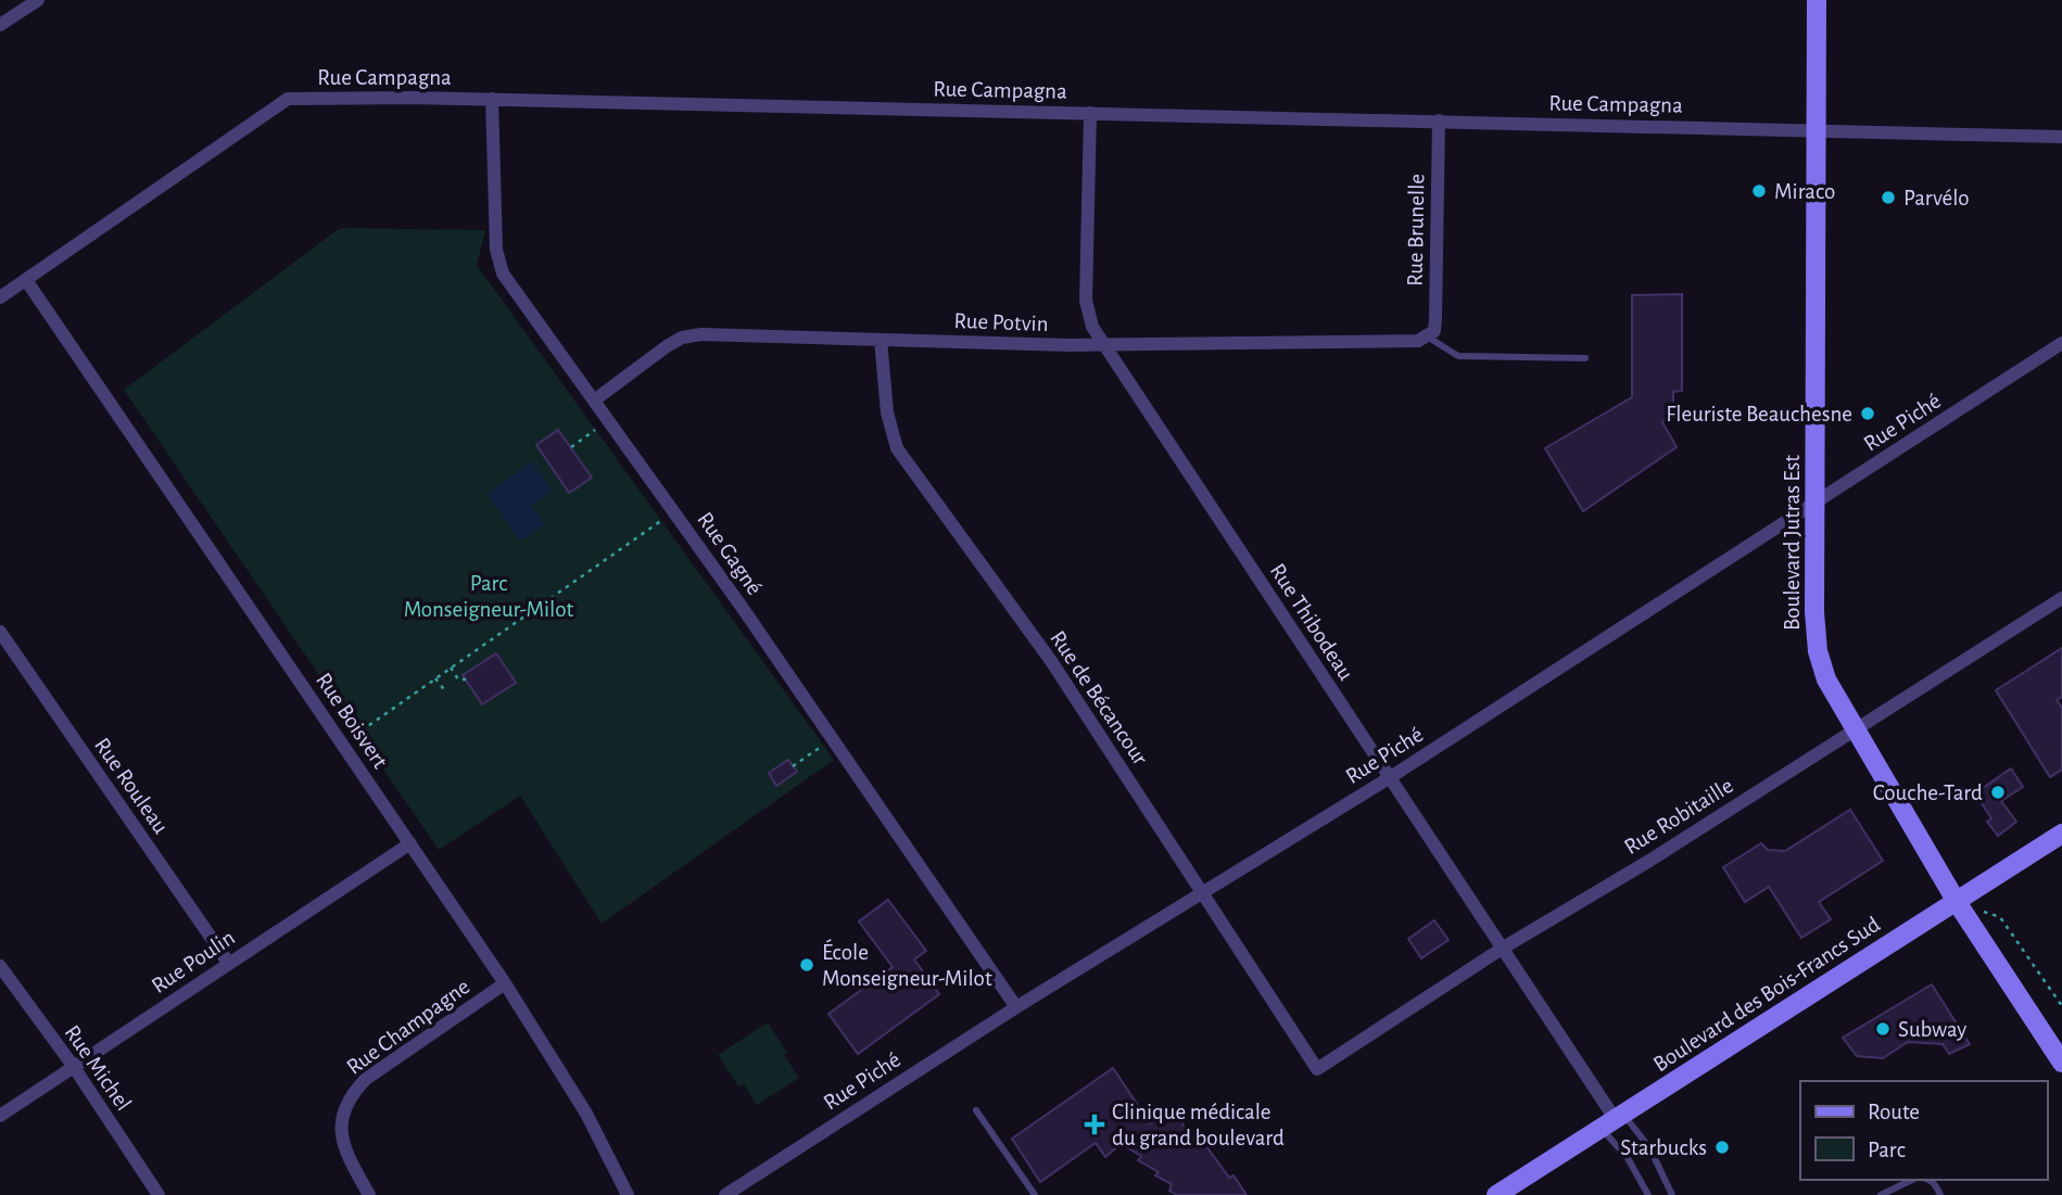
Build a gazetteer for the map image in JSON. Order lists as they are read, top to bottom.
{
  "streets": {
    "main road": ["Boulevard Jutras Est", "Boulevard des Bois-Francs Sud"],
    "street": [
      "Rue Campagna",
      "Rue Brunelle",
      "Rue Potvin",
      "Rue Piché",
      "Rue Gagné",
      "Rue Thibodeau",
      "Rue de Bécancour",
      "Rue Boisvert",
      "Rue Rouleau",
      "Rue Robitaille",
      "Rue Poulin",
      "Rue Champagne",
      "Rue Michel"
    ]
  },
  "crossings": [
    ["Rue Campagna", "Rue Brunelle"],
    ["Rue Campagna", "Boulevard Jutras Est"],
    ["Rue Campagna", "Rue Gagné"],
    ["Rue Campagna", "Rue Thibodeau"],
    ["Rue Campagna", "Rue Boisvert"],
    ["Rue Brunelle", "Rue Potvin"],
    ["Rue Potvin", "Rue Gagné"],
    ["Rue Potvin", "Rue Thibodeau"],
    ["Rue Potvin", "Rue de Bécancour"],
    ["Rue Piché", "Boulevard Jutras Est"],
    ["Rue Piché", "Rue Gagné"],
    ["Rue Piché", "Rue Thibodeau"],
    ["Rue Piché", "Rue de Bécancour"],
    ["Boulevard Jutras Est", "Rue Robitaille"],
    ["Boulevard Jutras Est", "Boulevard des Bois-Francs Sud"],
    ["Rue Thibodeau", "Rue Robitaille"],
    ["Rue Thibodeau", "Boulevard des Bois-Francs Sud"],
    ["Rue de Bécancour", "Rue Robitaille"],
    ["Rue Boisvert", "Rue Poulin"],
    ["Rue Boisvert", "Rue Champagne"],
    ["Rue Rouleau", "Rue Poulin"],
    ["Rue Poulin", "Rue Michel"]
  ],
  "parks": ["Parc Monseigneur-Milot"],
  "places": {
    "other": [
      "Miraco",
      "Parvélo",
      "Fleuriste Beauchesne",
      "Couche-Tard",
      "École Monseigneur-Milot",
      "Subway",
      "Starbucks"
    ],
    "health": ["Clinique médicale du grand boulevard"]
  },
  "legend": ["Route", "Parc"]
}
